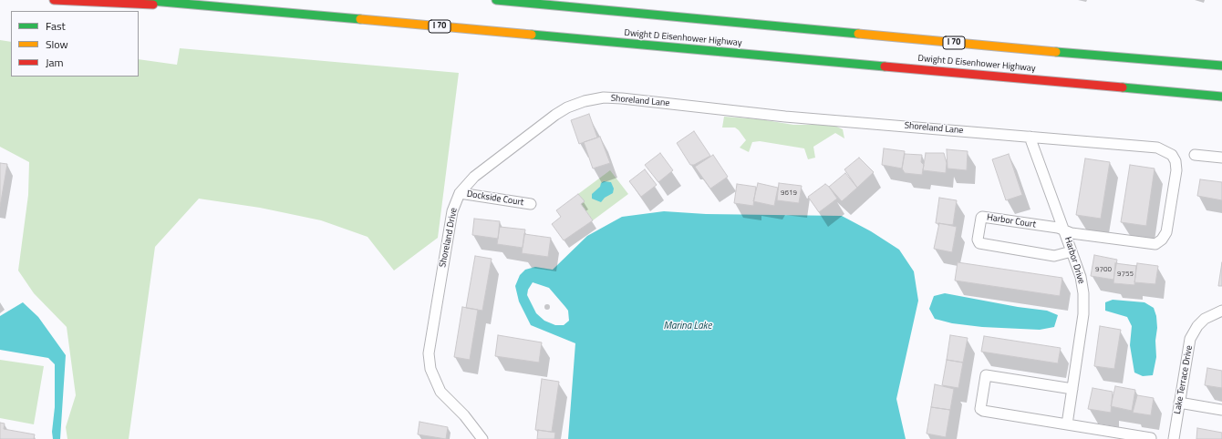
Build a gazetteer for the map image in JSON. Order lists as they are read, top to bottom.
{
  "streets": {
    "highway": ["I 70", "Dwight D Eisenhower Highway"],
    "street": [
      "Shoreland Lane",
      "Dockside Court",
      "Harbor Court",
      "Shoreland Drive",
      "Harbor Drive",
      "Lake Terrace Drive"
    ]
  },
  "crossings": [
    ["Shoreland Lane", "Harbor Court"],
    ["Shoreland Lane", "Shoreland Drive"],
    ["Shoreland Lane", "Harbor Drive"],
    ["Dockside Court", "Shoreland Drive"],
    ["Harbor Court", "Harbor Drive"]
  ],
  "water": ["Marina Lake"],
  "house_numbers": ["9619", "9700", "9755"],
  "legend": ["Fast", "Slow", "Jam"]
}
